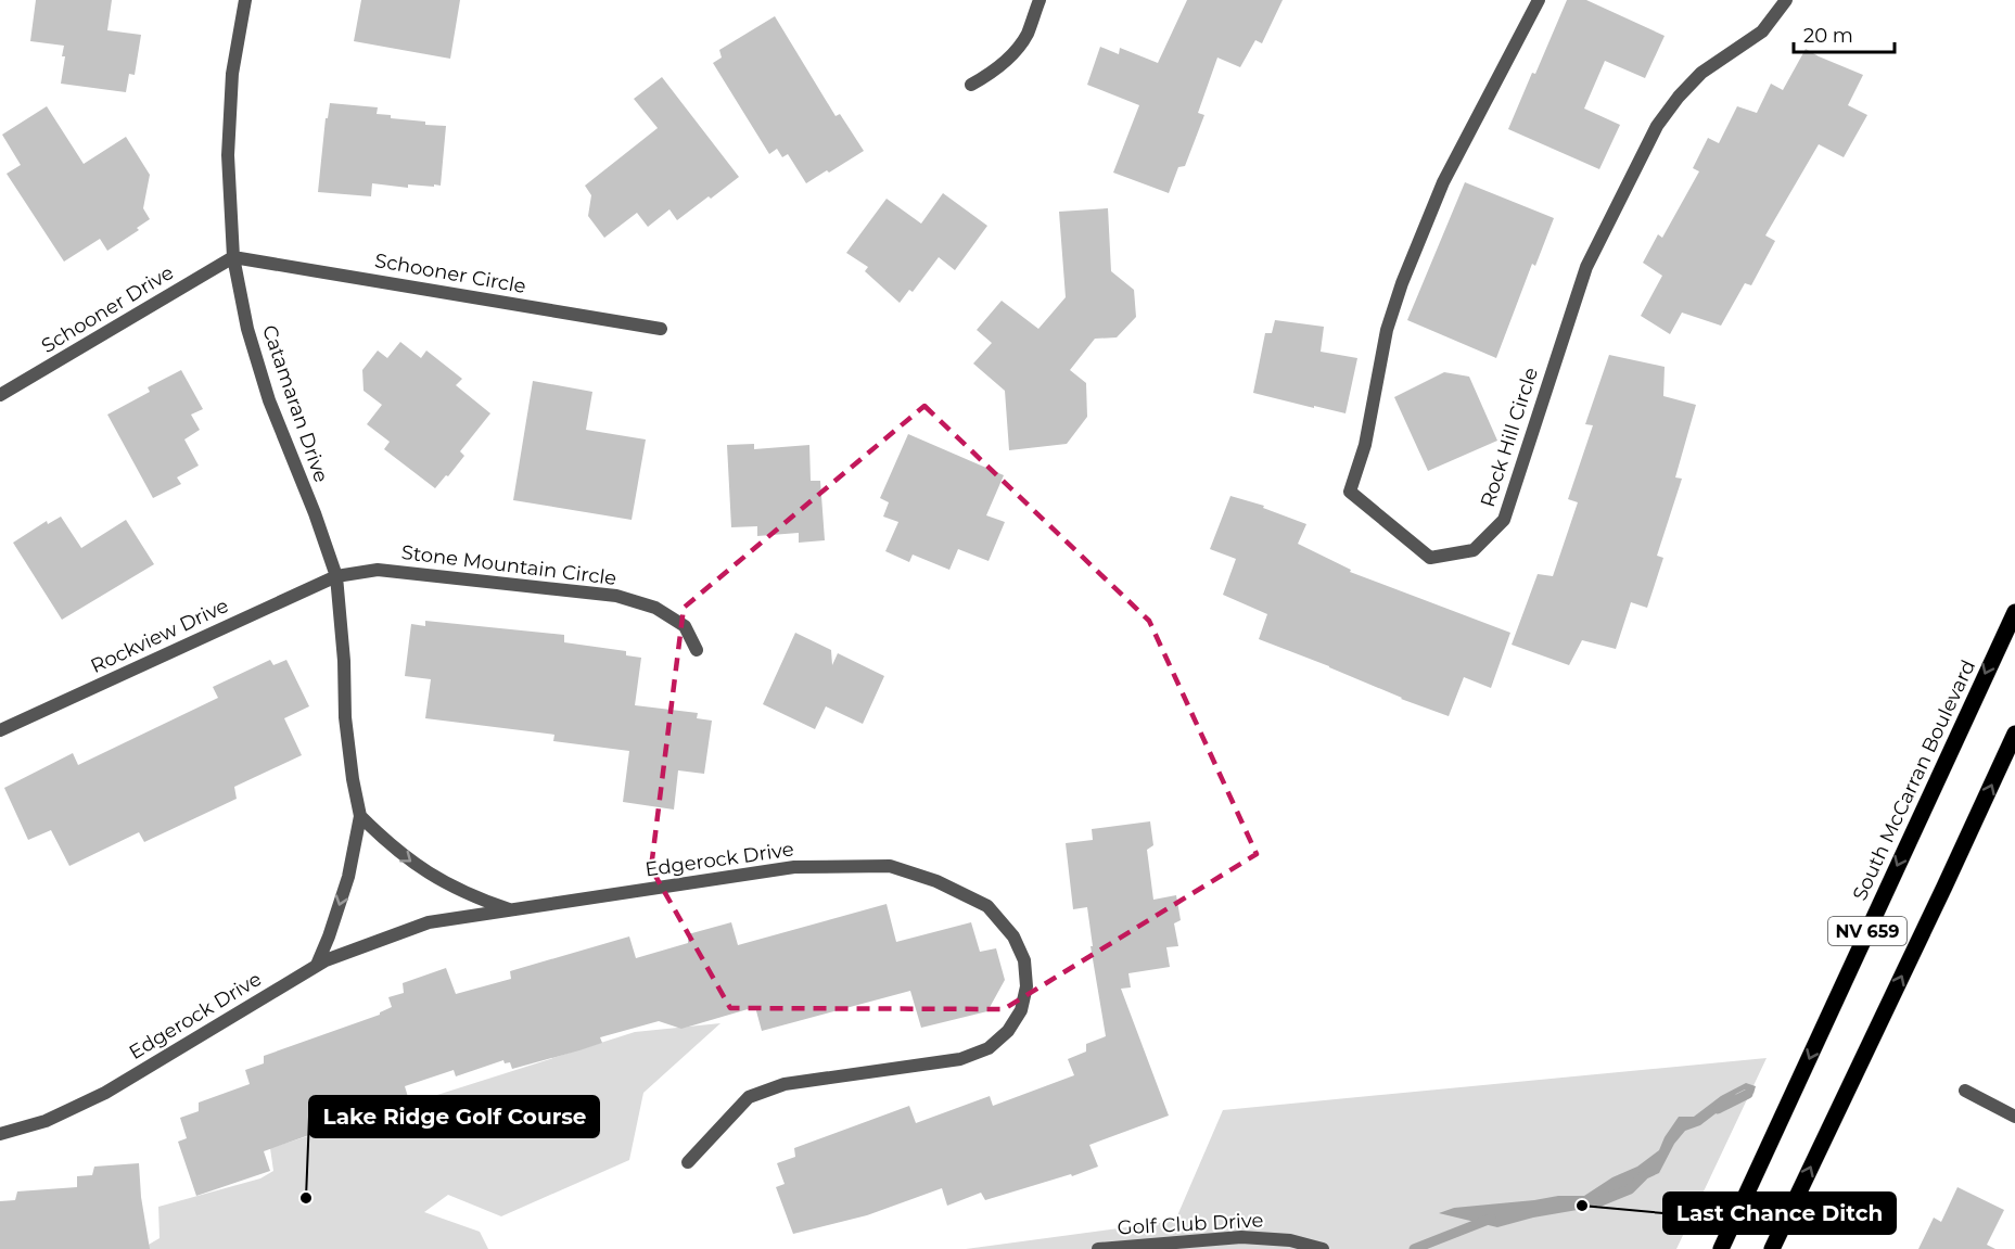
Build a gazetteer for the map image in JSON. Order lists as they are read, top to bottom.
{
  "streets": {
    "main road": ["South McCarran Boulevard", "NV 659"],
    "street": [
      "Schooner Circle",
      "Schooner Drive",
      "Catamaran Drive",
      "Rock Hill Circle",
      "Stone Mountain Circle",
      "Rockview Drive",
      "Edgerock Drive",
      "Golf Club Drive"
    ]
  },
  "crossings": [
    ["Schooner Circle", "Schooner Drive"],
    ["Schooner Circle", "Catamaran Drive"],
    ["Schooner Drive", "Catamaran Drive"],
    ["Catamaran Drive", "Stone Mountain Circle"],
    ["Catamaran Drive", "Rockview Drive"],
    ["Catamaran Drive", "Edgerock Drive"],
    ["Stone Mountain Circle", "Rockview Drive"]
  ],
  "places": ["Lake Ridge Golf Course", "Last Chance Ditch"],
  "scale_bar": "20 m"
}
